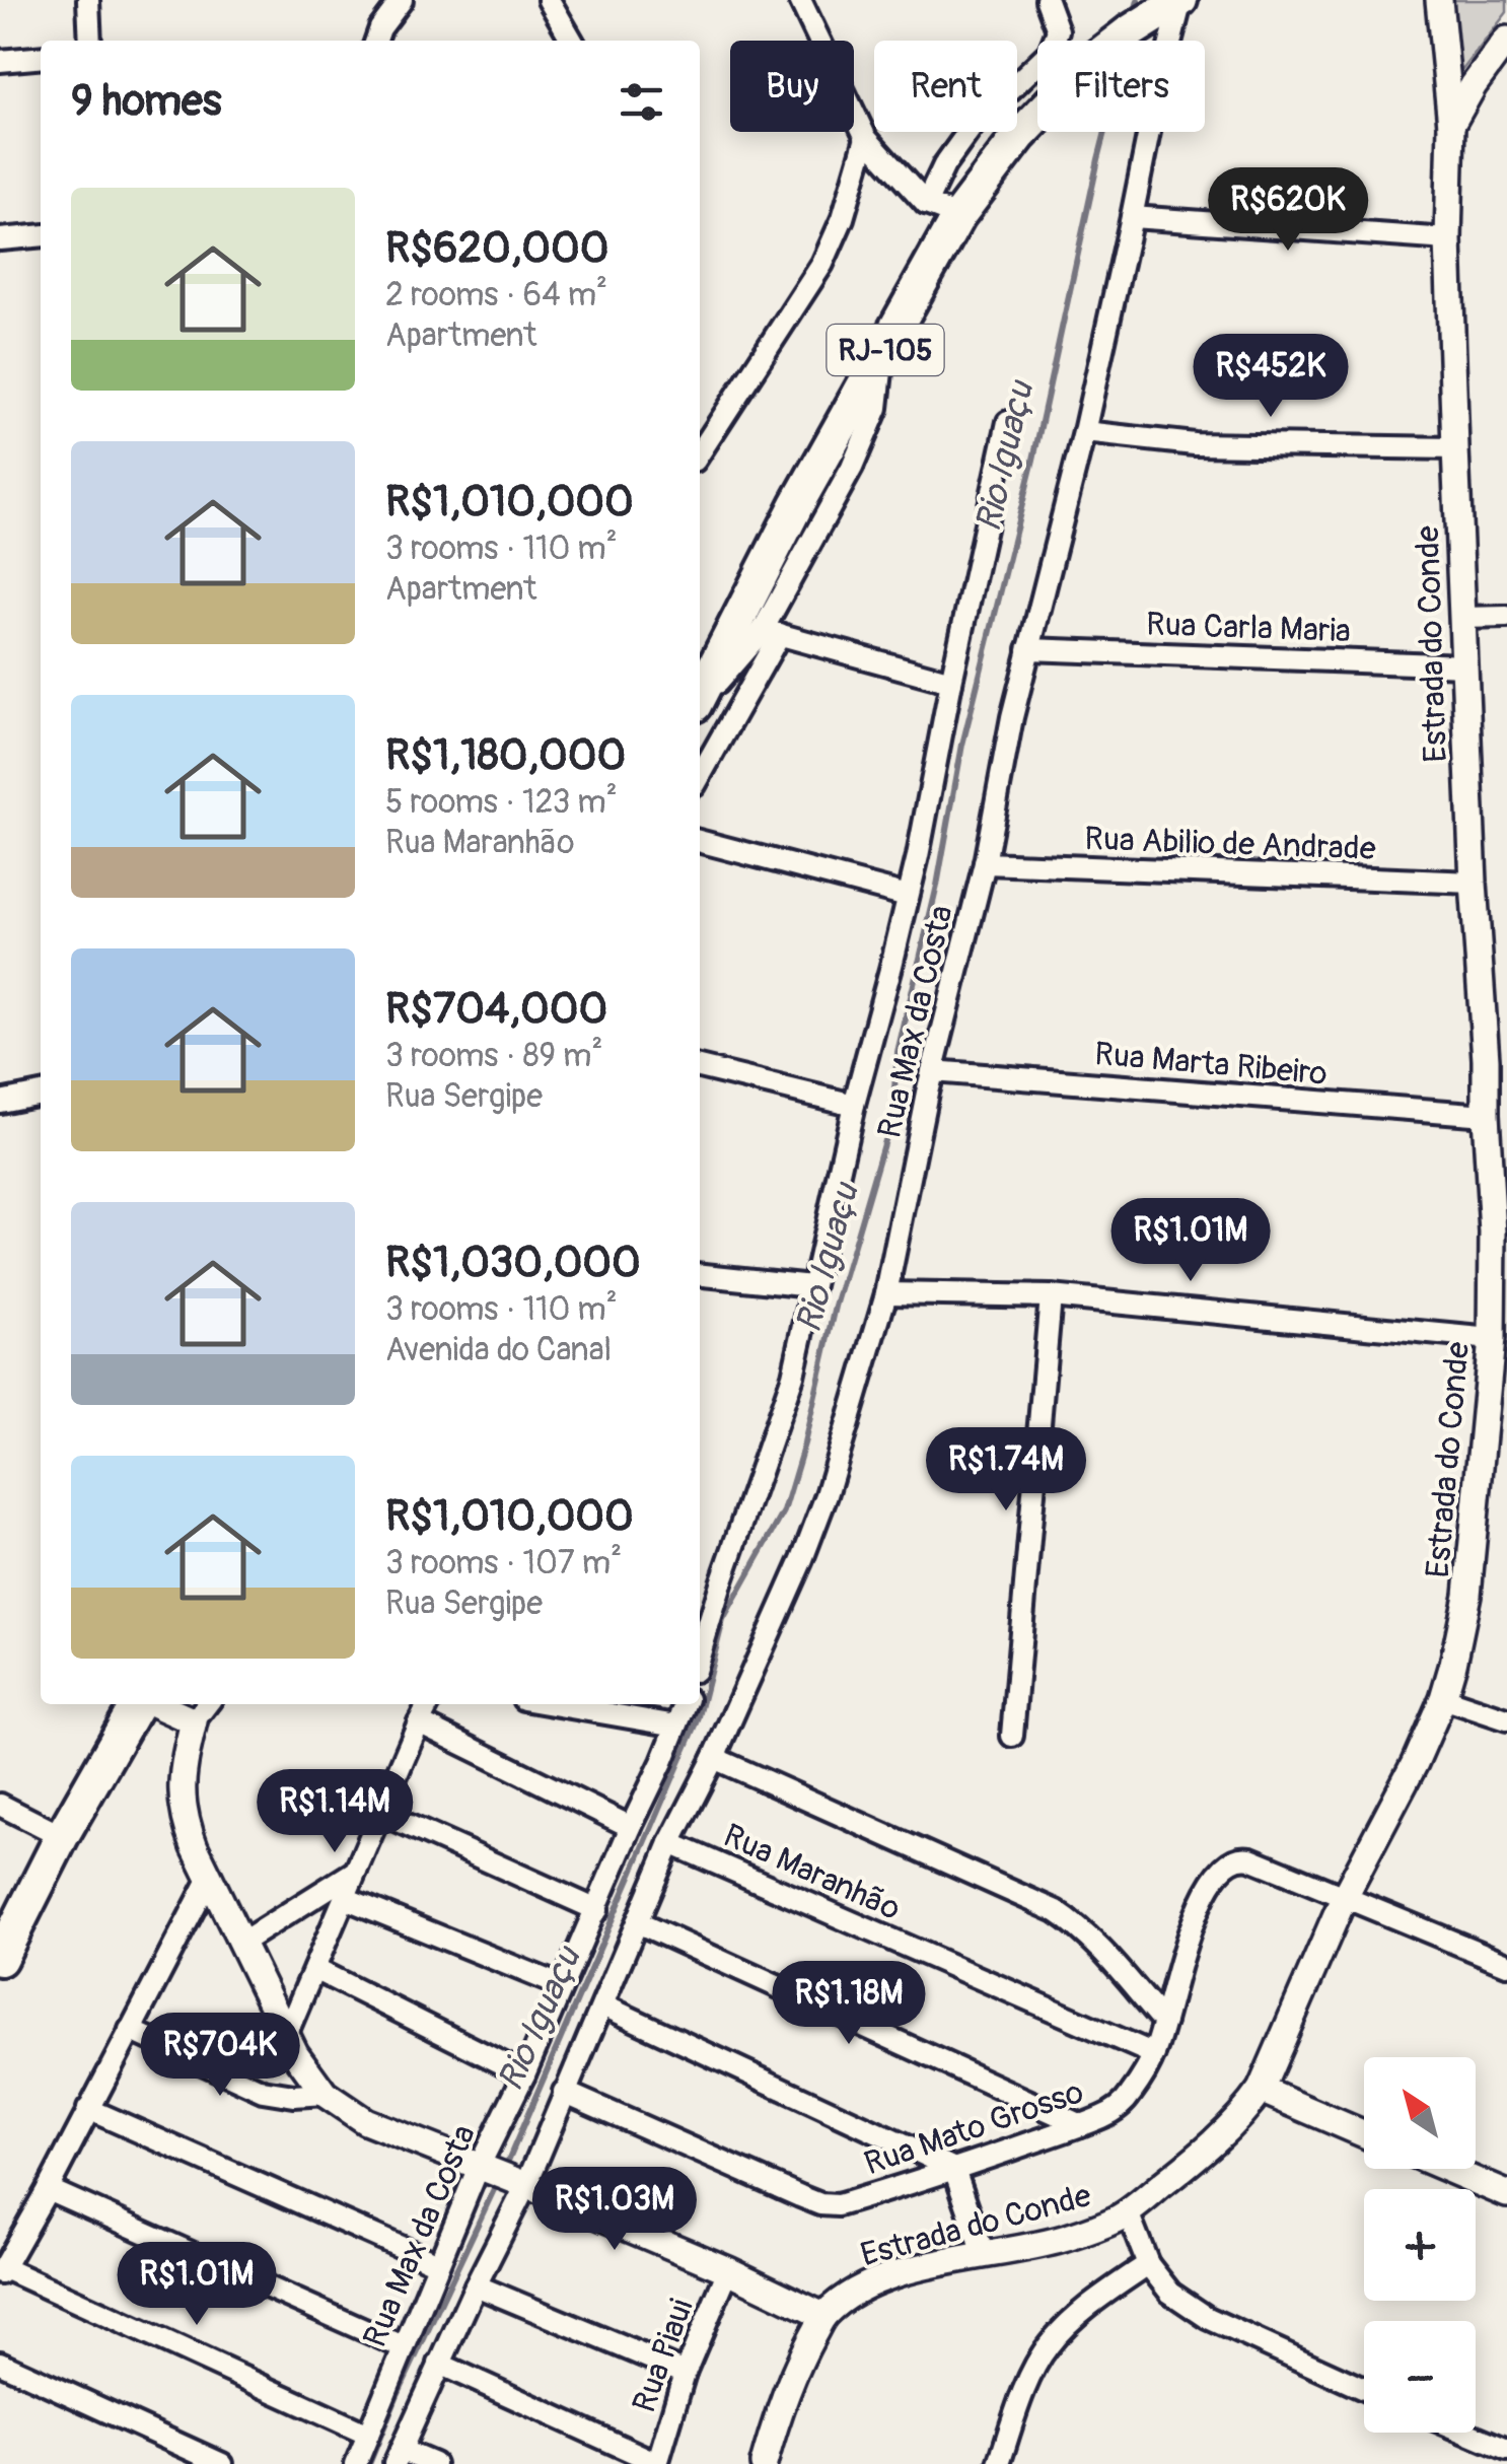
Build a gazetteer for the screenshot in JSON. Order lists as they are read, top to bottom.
{
  "streets": {
    "main road": ["RJ-105"],
    "street": [
      "Rua Carla Maria",
      "Estrada do Conde",
      "Rua Abilio de Andrade",
      "Rua Max da Costa",
      "Rua Marta Ribeiro",
      "Rua Maranhão",
      "Rua Mato Grosso",
      "Rua Piaui"
    ]
  },
  "crossings": [
    ["RJ-105", "Rua Max da Costa"],
    ["Rua Carla Maria", "Estrada do Conde"],
    ["Rua Carla Maria", "Rua Max da Costa"],
    ["Estrada do Conde", "Rua Abilio de Andrade"],
    ["Estrada do Conde", "Rua Marta Ribeiro"],
    ["Estrada do Conde", "Rua Mato Grosso"],
    ["Rua Abilio de Andrade", "Rua Max da Costa"],
    ["Rua Max da Costa", "Rua Marta Ribeiro"],
    ["Rua Max da Costa", "Rua Maranhão"],
    ["Rua Max da Costa", "Rua Mato Grosso"],
    ["Rua Maranhão", "Rua Mato Grosso"]
  ],
  "water": ["Rio Iguaçu"],
  "north": "top left",
  "page": {
    "chip": ["Buy", "Rent", "Filters"],
    "heading": "9 homes",
    "list": [
      {
        "name": "R$620,000",
        "note": "2 rooms · 64 m² · Apartment"
      },
      {
        "name": "R$1,010,000",
        "note": "3 rooms · 110 m² · Apartment"
      },
      {
        "name": "R$1,180,000",
        "note": "5 rooms · 123 m² · Rua Maranhão"
      },
      {
        "name": "R$704,000",
        "note": "3 rooms · 89 m² · Rua Sergipe"
      },
      {
        "name": "R$1,030,000",
        "note": "3 rooms · 110 m² · Avenida do Canal"
      },
      {
        "name": "R$1,010,000",
        "note": "3 rooms · 107 m² · Rua Sergipe"
      }
    ],
    "price": [
      "R$620K",
      "R$452K",
      "R$1.01M",
      "R$1.74M",
      "R$1.14M",
      "R$1.18M",
      "R$704K",
      "R$1.03M",
      "R$1.01M"
    ],
    "map_buttons": ["+", "−"]
  }
}
